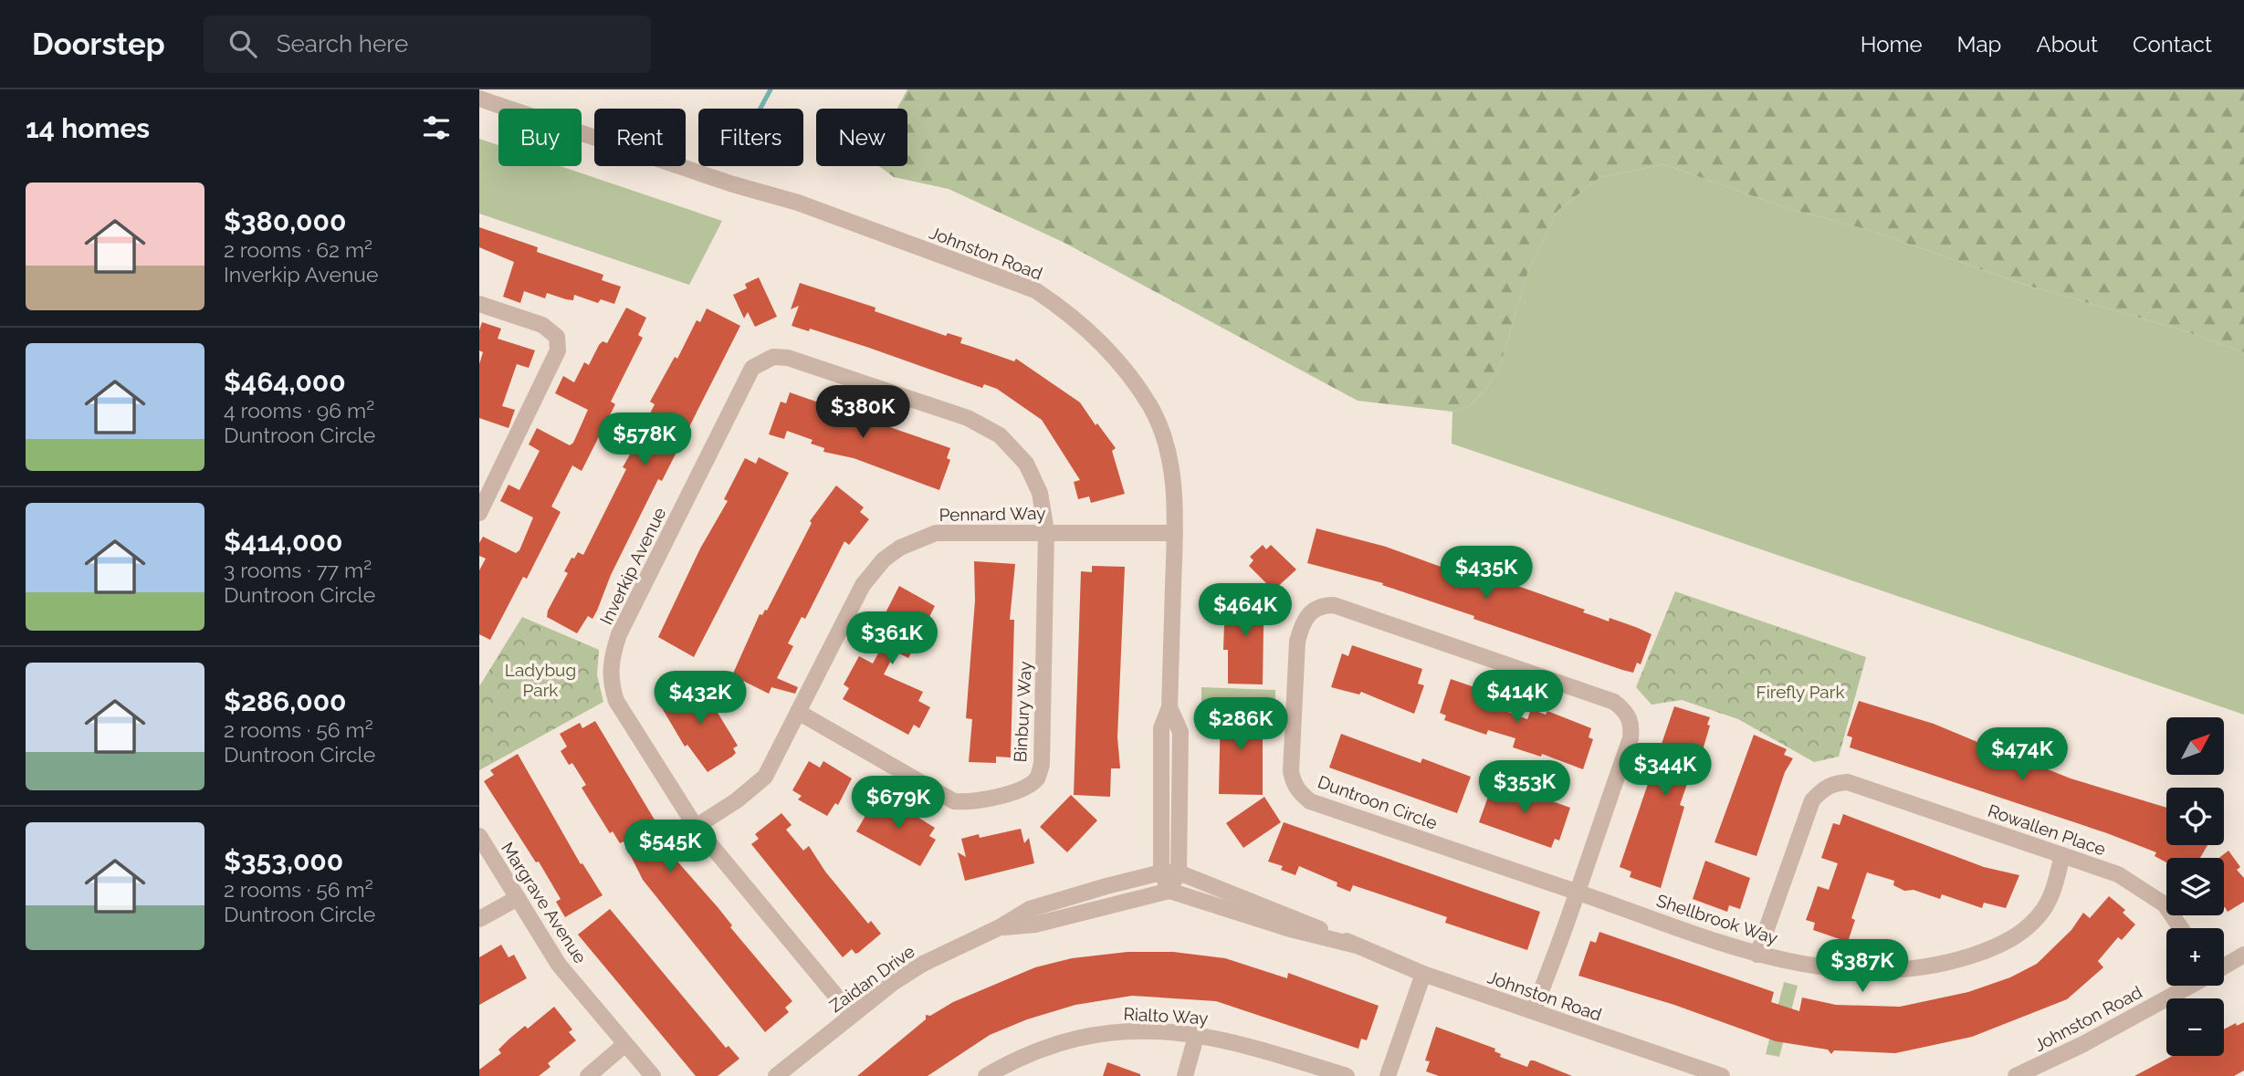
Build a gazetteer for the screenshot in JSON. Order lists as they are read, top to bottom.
{
  "streets": {
    "street": [
      "Johnston Road",
      "Pennard Way",
      "Inverkip Avenue",
      "Binbury Way",
      "Duntroon Circle",
      "Rowallen Place",
      "Margrave Avenue",
      "Shellbrook Way",
      "Zaidan Drive",
      "Rialto Way"
    ]
  },
  "crossings": [
    ["Johnston Road", "Pennard Way"],
    ["Johnston Road", "Duntroon Circle"],
    ["Johnston Road", "Zaidan Drive"],
    ["Pennard Way", "Inverkip Avenue"],
    ["Pennard Way", "Binbury Way"],
    ["Inverkip Avenue", "Binbury Way"],
    ["Inverkip Avenue", "Zaidan Drive"],
    ["Duntroon Circle", "Shellbrook Way"],
    ["Rowallen Place", "Shellbrook Way"]
  ],
  "parks": ["Ladybug Park", "Firefly Park"],
  "north": "top right",
  "page": {
    "header": "Doorstep",
    "search": "Search here",
    "nav": [
      "Home",
      "Map",
      "About",
      "Contact"
    ],
    "heading": "14 homes",
    "chip": [
      "Buy",
      "Rent",
      "Filters",
      "New"
    ],
    "list": [
      {
        "name": "$380,000",
        "note": "2 rooms · 62 m² · Inverkip Avenue"
      },
      {
        "name": "$464,000",
        "note": "4 rooms · 96 m² · Duntroon Circle"
      },
      {
        "name": "$414,000",
        "note": "3 rooms · 77 m² · Duntroon Circle"
      },
      {
        "name": "$286,000",
        "note": "2 rooms · 56 m² · Duntroon Circle"
      },
      {
        "name": "$353,000",
        "note": "2 rooms · 56 m² · Duntroon Circle"
      }
    ],
    "price": [
      "$380K",
      "$578K",
      "$435K",
      "$464K",
      "$361K",
      "$414K",
      "$432K",
      "$286K",
      "$474K",
      "$344K",
      "$353K",
      "$679K",
      "$545K",
      "$387K"
    ],
    "map_buttons": ["+", "−"]
  }
}
